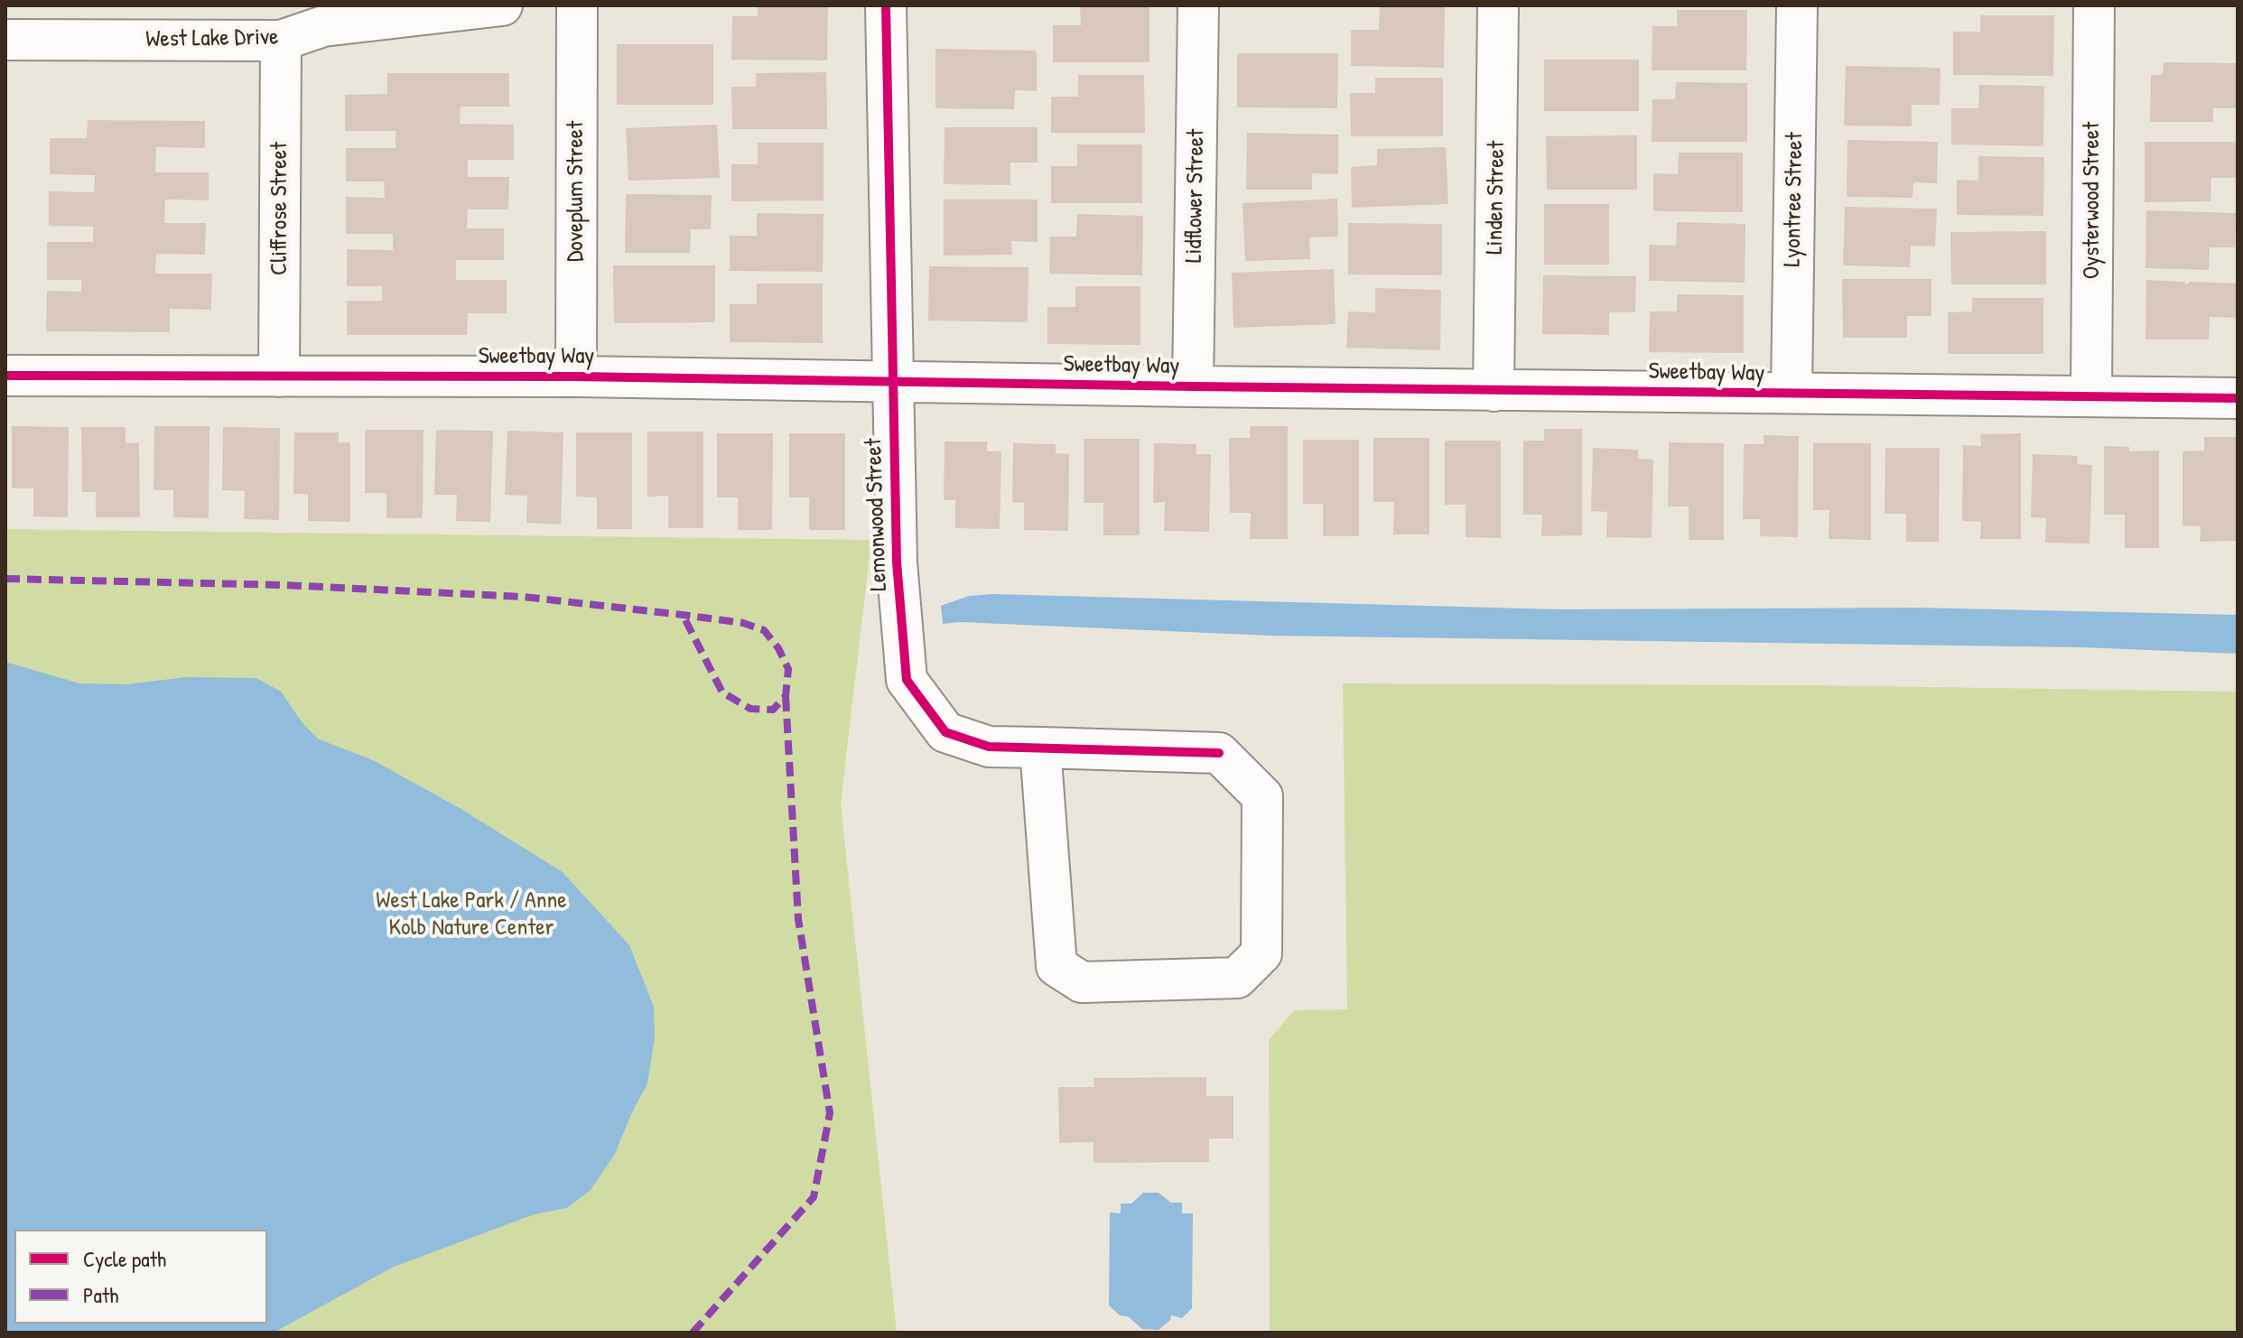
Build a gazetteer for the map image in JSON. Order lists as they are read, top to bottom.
{
  "streets": {
    "street": [
      "West Lake Drive",
      "Doveplum Street",
      "Lidflower Street",
      "Linden Street",
      "Lyontree Street",
      "Oysterwood Street",
      "Cliffrose Street",
      "Sweetbay Way",
      "Lemonwood Street"
    ]
  },
  "crossings": [
    ["West Lake Drive", "Cliffrose Street"],
    ["Doveplum Street", "Sweetbay Way"],
    ["Lidflower Street", "Sweetbay Way"],
    ["Linden Street", "Sweetbay Way"],
    ["Lyontree Street", "Sweetbay Way"],
    ["Oysterwood Street", "Sweetbay Way"],
    ["Cliffrose Street", "Sweetbay Way"],
    ["Sweetbay Way", "Lemonwood Street"]
  ],
  "parks": ["West Lake Park / Anne Kolb Nature Center"],
  "legend": ["Cycle path", "Path"]
}
